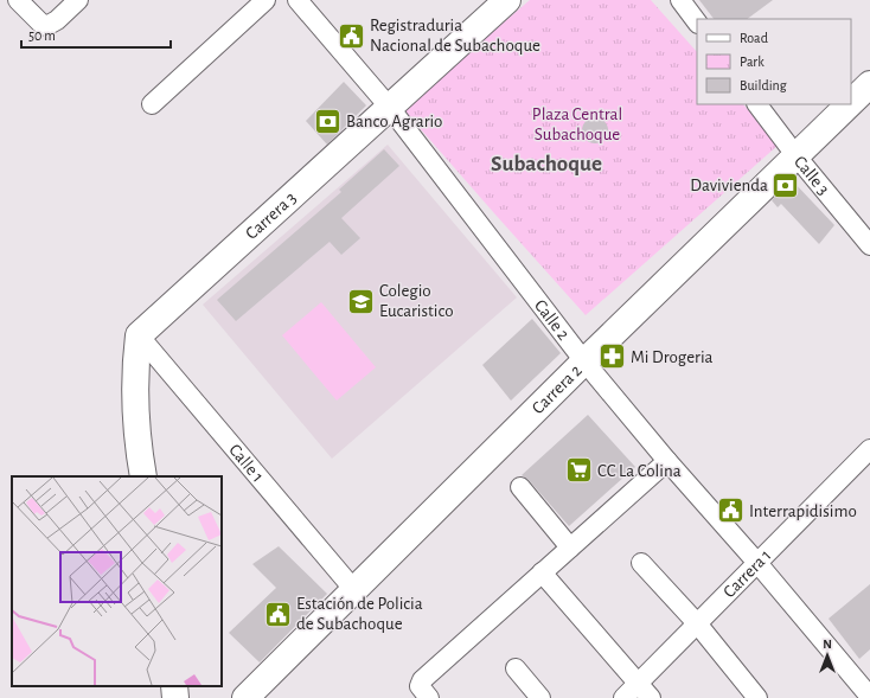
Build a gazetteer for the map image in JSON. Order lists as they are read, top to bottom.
{
  "streets": {
    "street": [
      "Calle 3",
      "Carrera 3",
      "Calle 2",
      "Carrera 2",
      "Calle 1",
      "Carrera 1"
    ]
  },
  "crossings": [
    ["Calle 3", "Carrera 2"],
    ["Carrera 3", "Calle 2"],
    ["Carrera 3", "Calle 1"],
    ["Calle 2", "Carrera 2"],
    ["Calle 2", "Carrera 1"],
    ["Carrera 2", "Calle 1"]
  ],
  "districts": ["Subachoque"],
  "parks": ["Plaza Central Subachoque"],
  "places": {
    "public building": ["Registraduria Nacional de Subachoque", "Interrapidisimo", "Estación de Policia de Subachoque"],
    "bank": ["Banco Agrario", "Davivienda"],
    "school or university": ["Colegio Eucaristico"],
    "pharmacy": ["Mi Drogeria"],
    "supermarket": ["CC La Colina"]
  },
  "legend": ["Road", "Park", "Building"],
  "scale_bar": "50 m",
  "north": "top"
}
